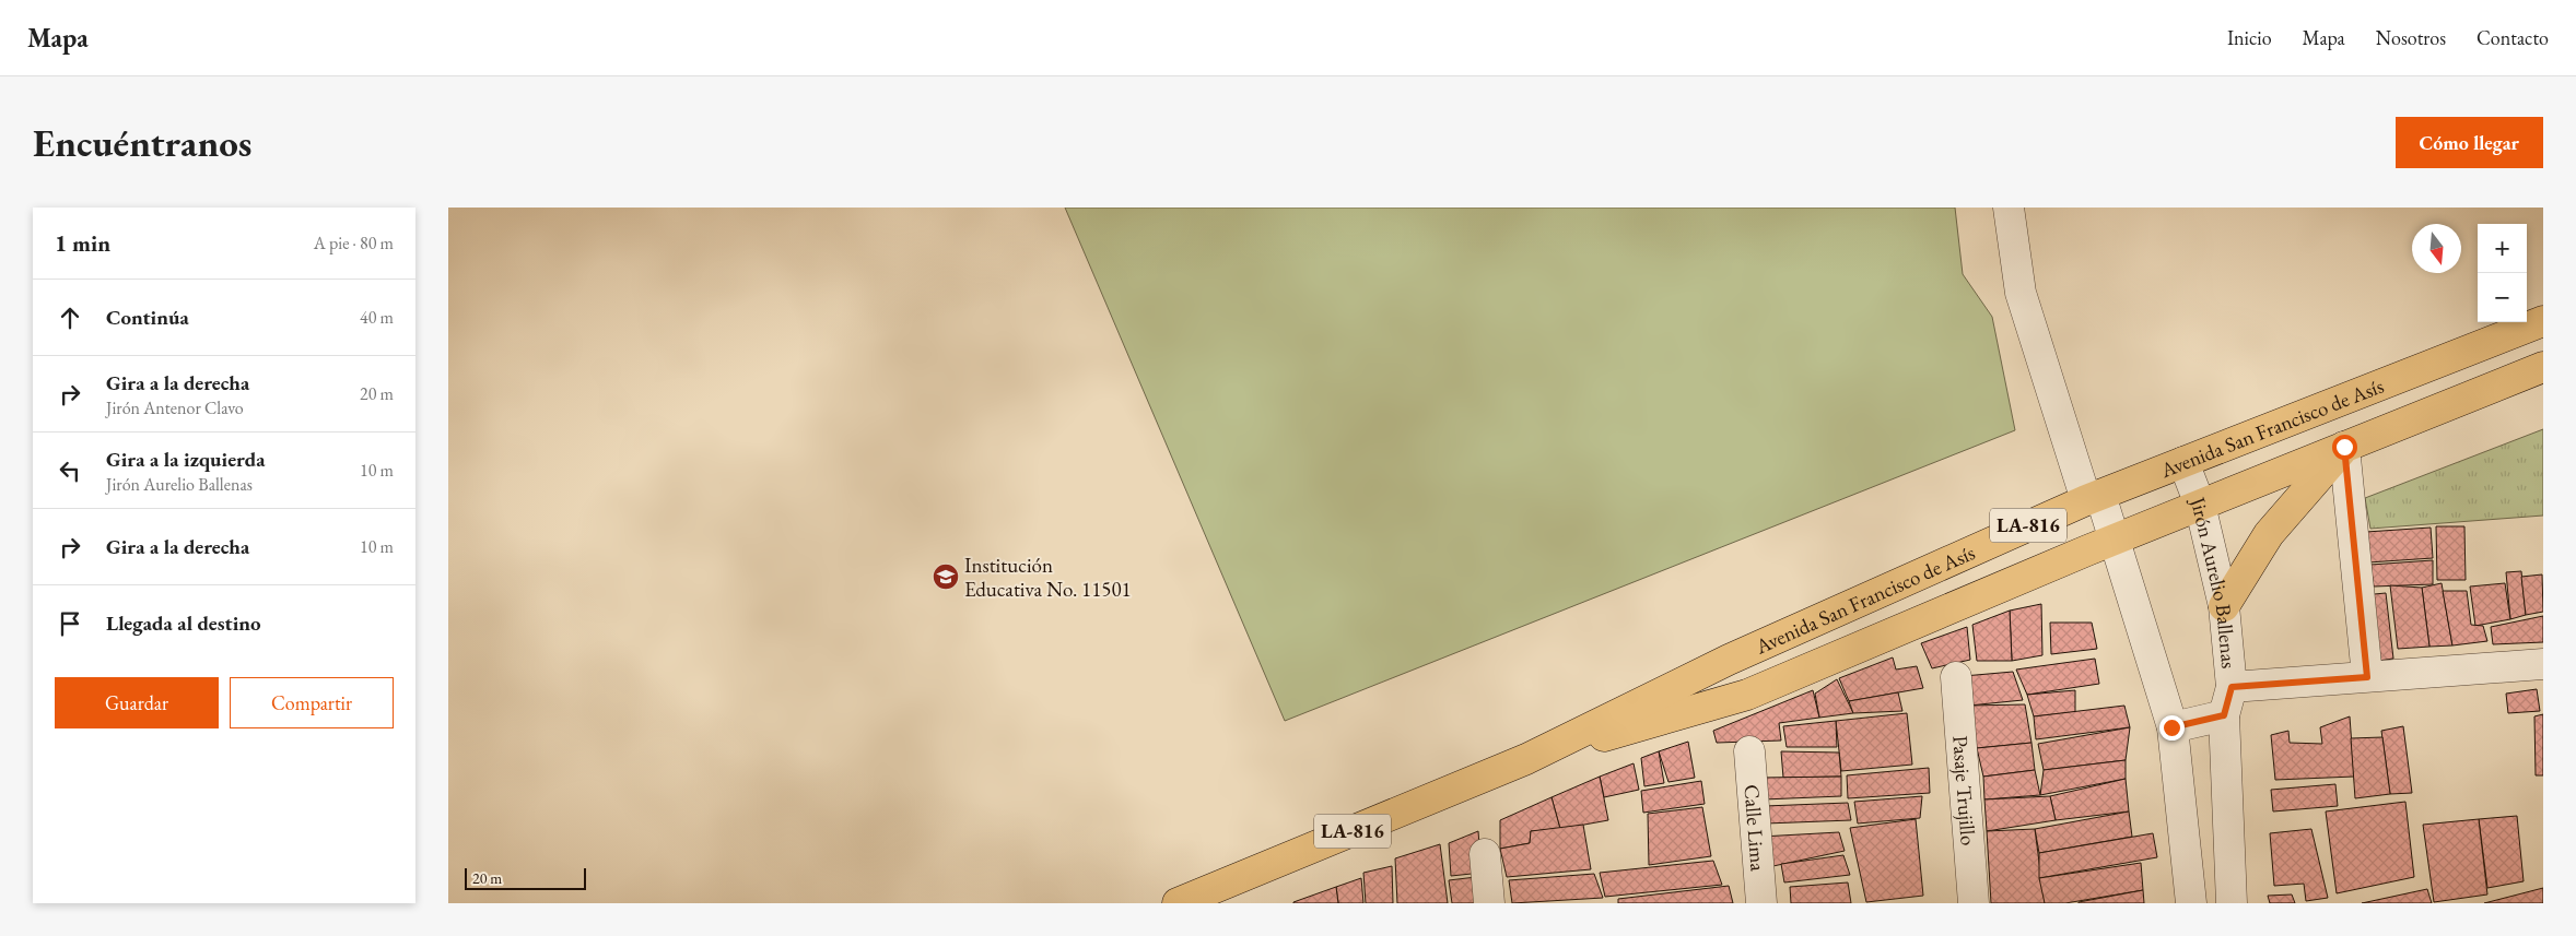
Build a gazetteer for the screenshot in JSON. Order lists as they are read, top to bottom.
{
  "streets": {
    "highway": ["Avenida San Francisco de Asís", "LA-816"],
    "street": ["Jirón Aurelio Ballenas", "Pasaje Trujillo", "Calle Lima"]
  },
  "crossings": [
    ["Avenida San Francisco de Asís", "Jirón Aurelio Ballenas"]
  ],
  "places": {
    "school or university": ["Institución Educativa No. 11501"]
  },
  "scale_bar": "20 m",
  "north": "bottom",
  "page": {
    "header": "Mapa",
    "nav": [
      "Inicio",
      "Mapa",
      "Nosotros",
      "Contacto"
    ],
    "buttons": [
      "Cómo llegar",
      ["Guardar", "Compartir"]
    ],
    "title": "Encuéntranos",
    "heading": ["1 min", "A pie · 80 m"],
    "map_buttons": ["+", "−"],
    "list": [
      ["Continúa", "40 m"],
      ["Gira a la derecha", "Jirón Antenor Clavo", "20 m"],
      ["Gira a la izquierda", "Jirón Aurelio Ballenas", "10 m"],
      ["Gira a la derecha", "10 m"],
      "Llegada al destino"
    ],
    "scale": "20 m"
  }
}
